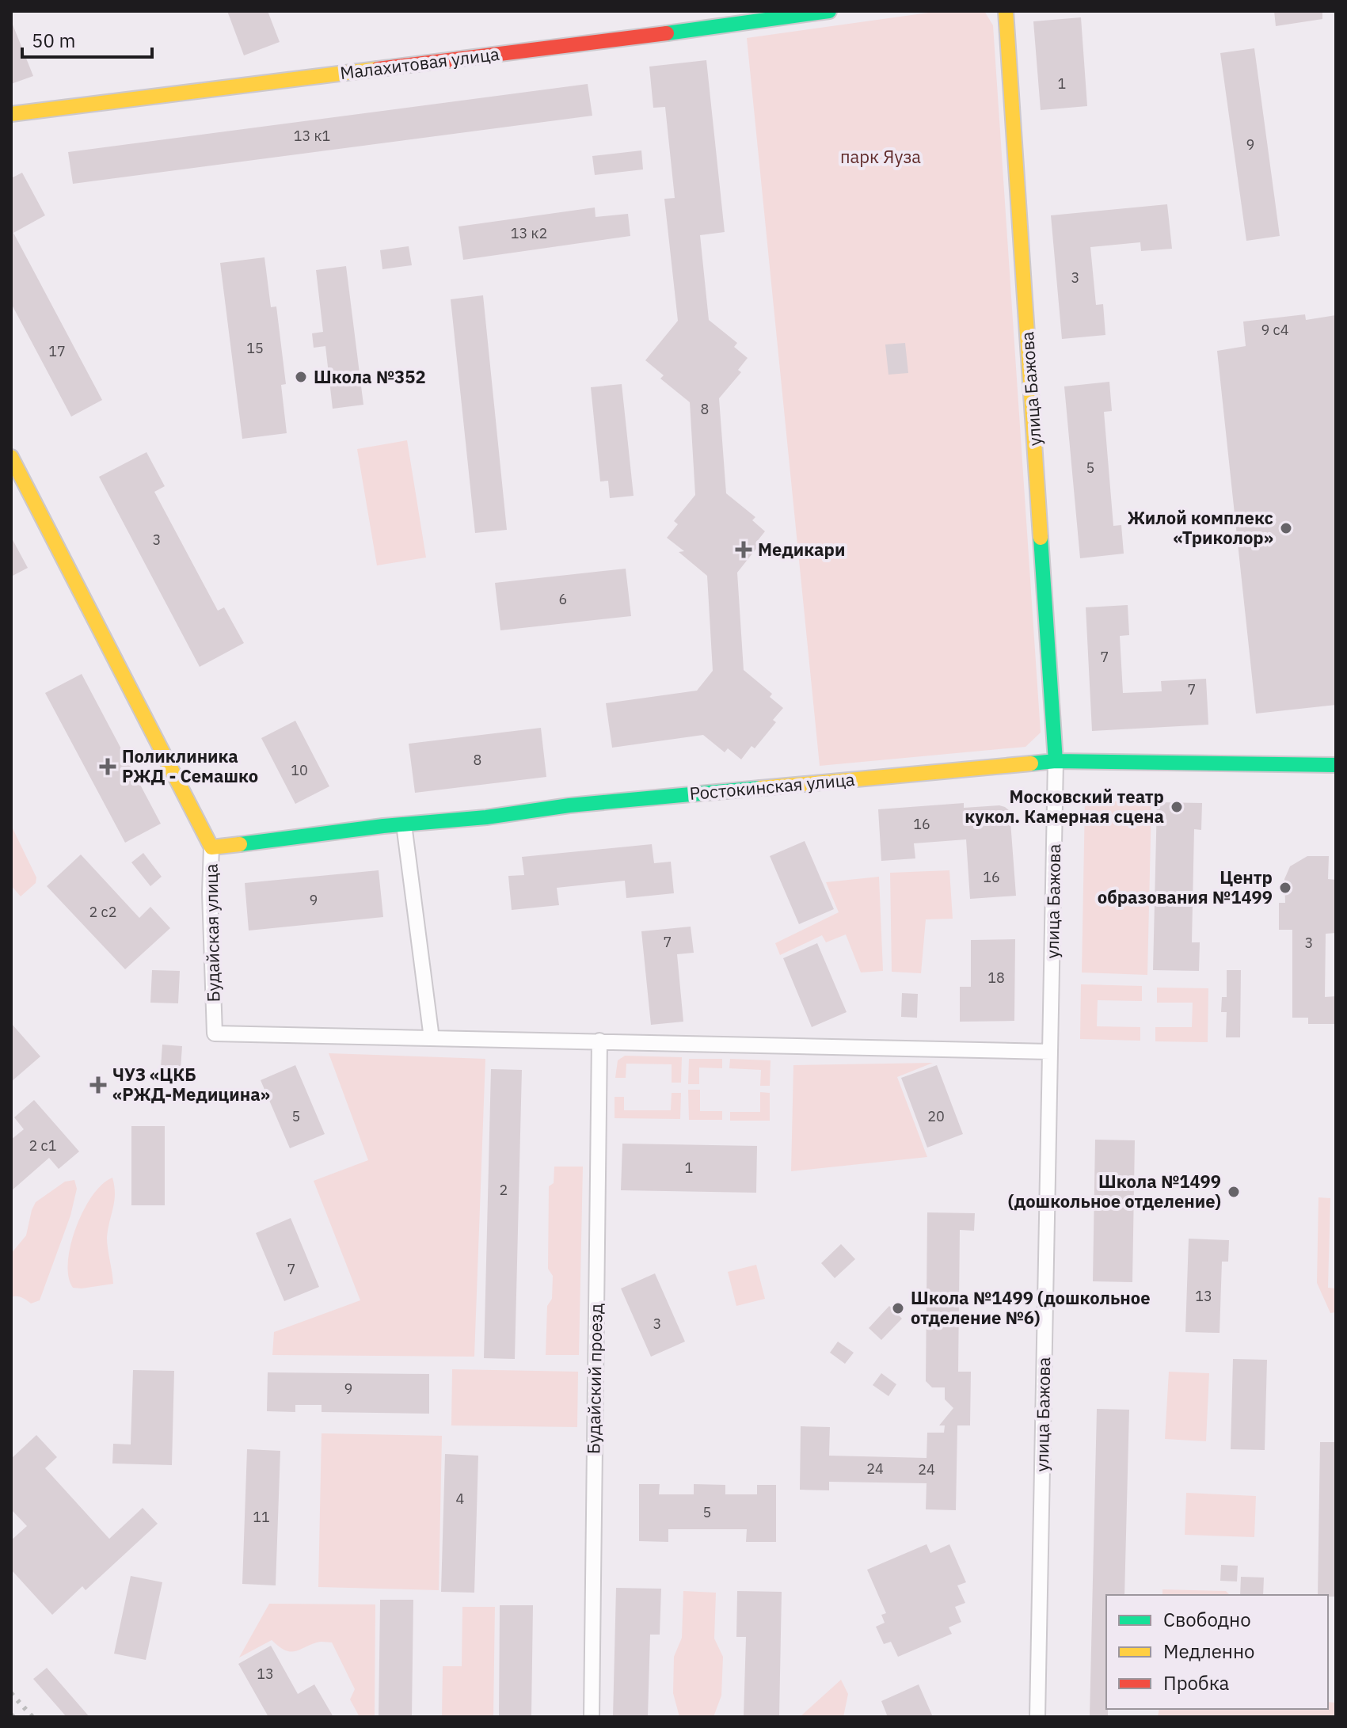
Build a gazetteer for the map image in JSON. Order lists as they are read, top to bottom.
{
  "streets": {
    "street": [
      "Малахитовая улица",
      "улица Бажова",
      "Ростокинская улица",
      "Будайская улица",
      "Будайский проезд"
    ]
  },
  "crossings": [
    ["улица Бажова", "Ростокинская улица"],
    ["улица Бажова", "Будайская улица"],
    ["Ростокинская улица", "Будайская улица"],
    ["Будайская улица", "Будайский проезд"]
  ],
  "parks": ["парк Яуза"],
  "places": {
    "other": [
      "Школа №352",
      "Жилой комплекс «Триколор»",
      "Московский театр кукол. Камерная сцена",
      "Центр образования №1499",
      "Школа №1499 (дошкольное отделение)",
      "Школа №1499 (дошкольное отделение №6)"
    ],
    "health": ["Медикари", "Поликлиника РЖД - Семашко", "ЧУЗ «ЦКБ «РЖД-Медицина»"]
  },
  "house_numbers": [
    "1",
    "13 к1",
    "9",
    "13 к2",
    "3",
    "9 с4",
    "15",
    "17",
    "8",
    "5",
    "3",
    "6",
    "7",
    "7",
    "8",
    "10",
    "16",
    "16",
    "9",
    "2 с2",
    "7",
    "3",
    "18",
    "5",
    "20",
    "2 с1",
    "1",
    "2",
    "7",
    "13",
    "3",
    "9",
    "24",
    "24",
    "4",
    "5",
    "11",
    "13"
  ],
  "legend": ["Свободно", "Медленно", "Пробка"],
  "scale_bar": "50 m"
}
